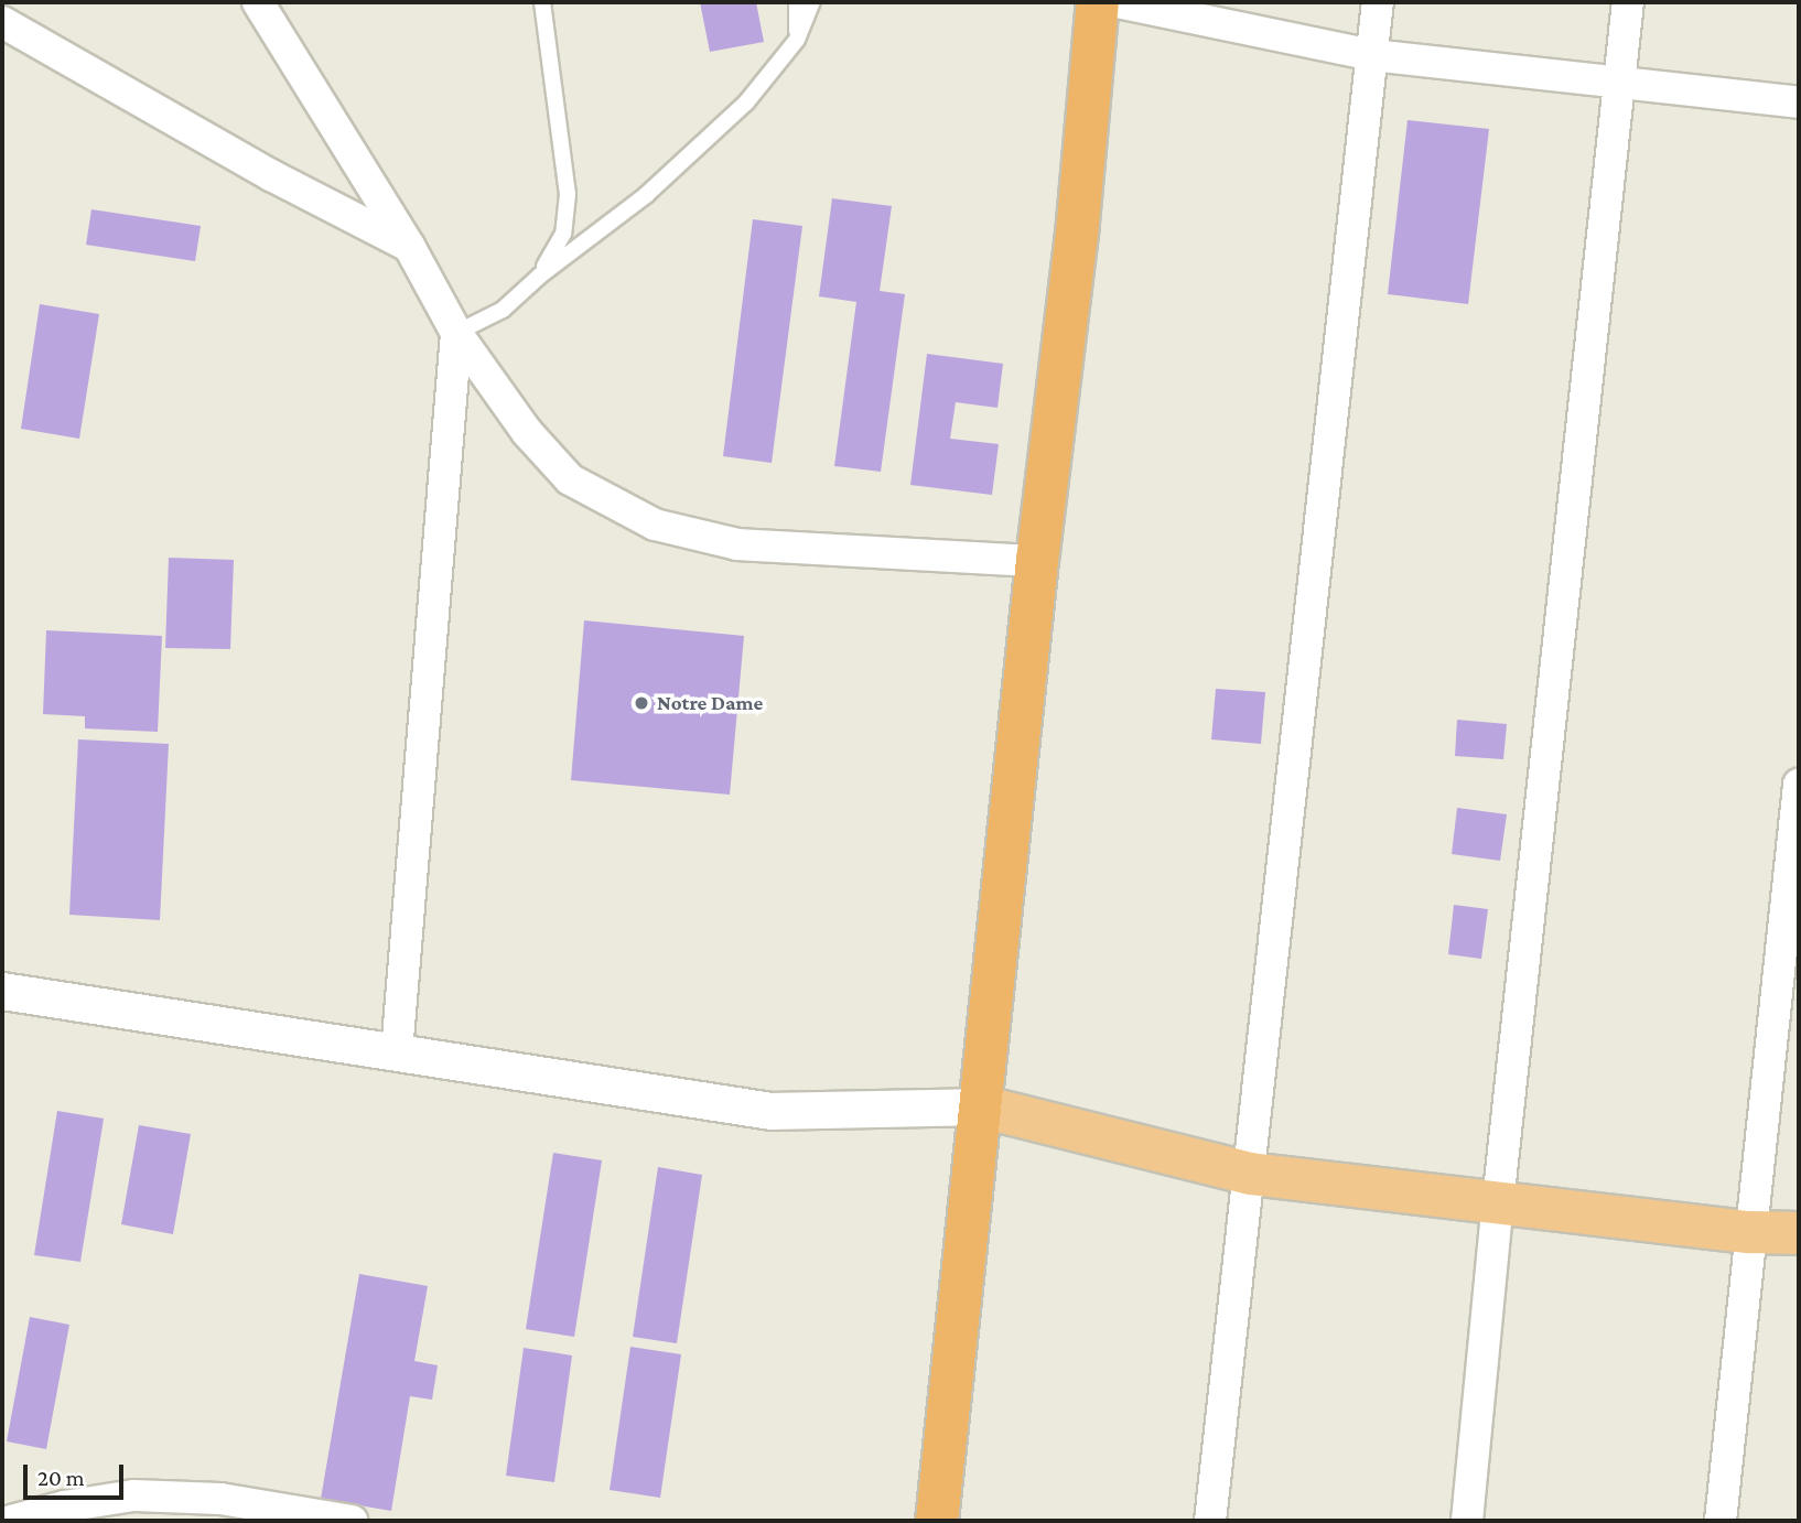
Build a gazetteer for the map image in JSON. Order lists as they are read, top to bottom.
{
  "places": ["Notre Dame"],
  "scale_bar": "20 m"
}
